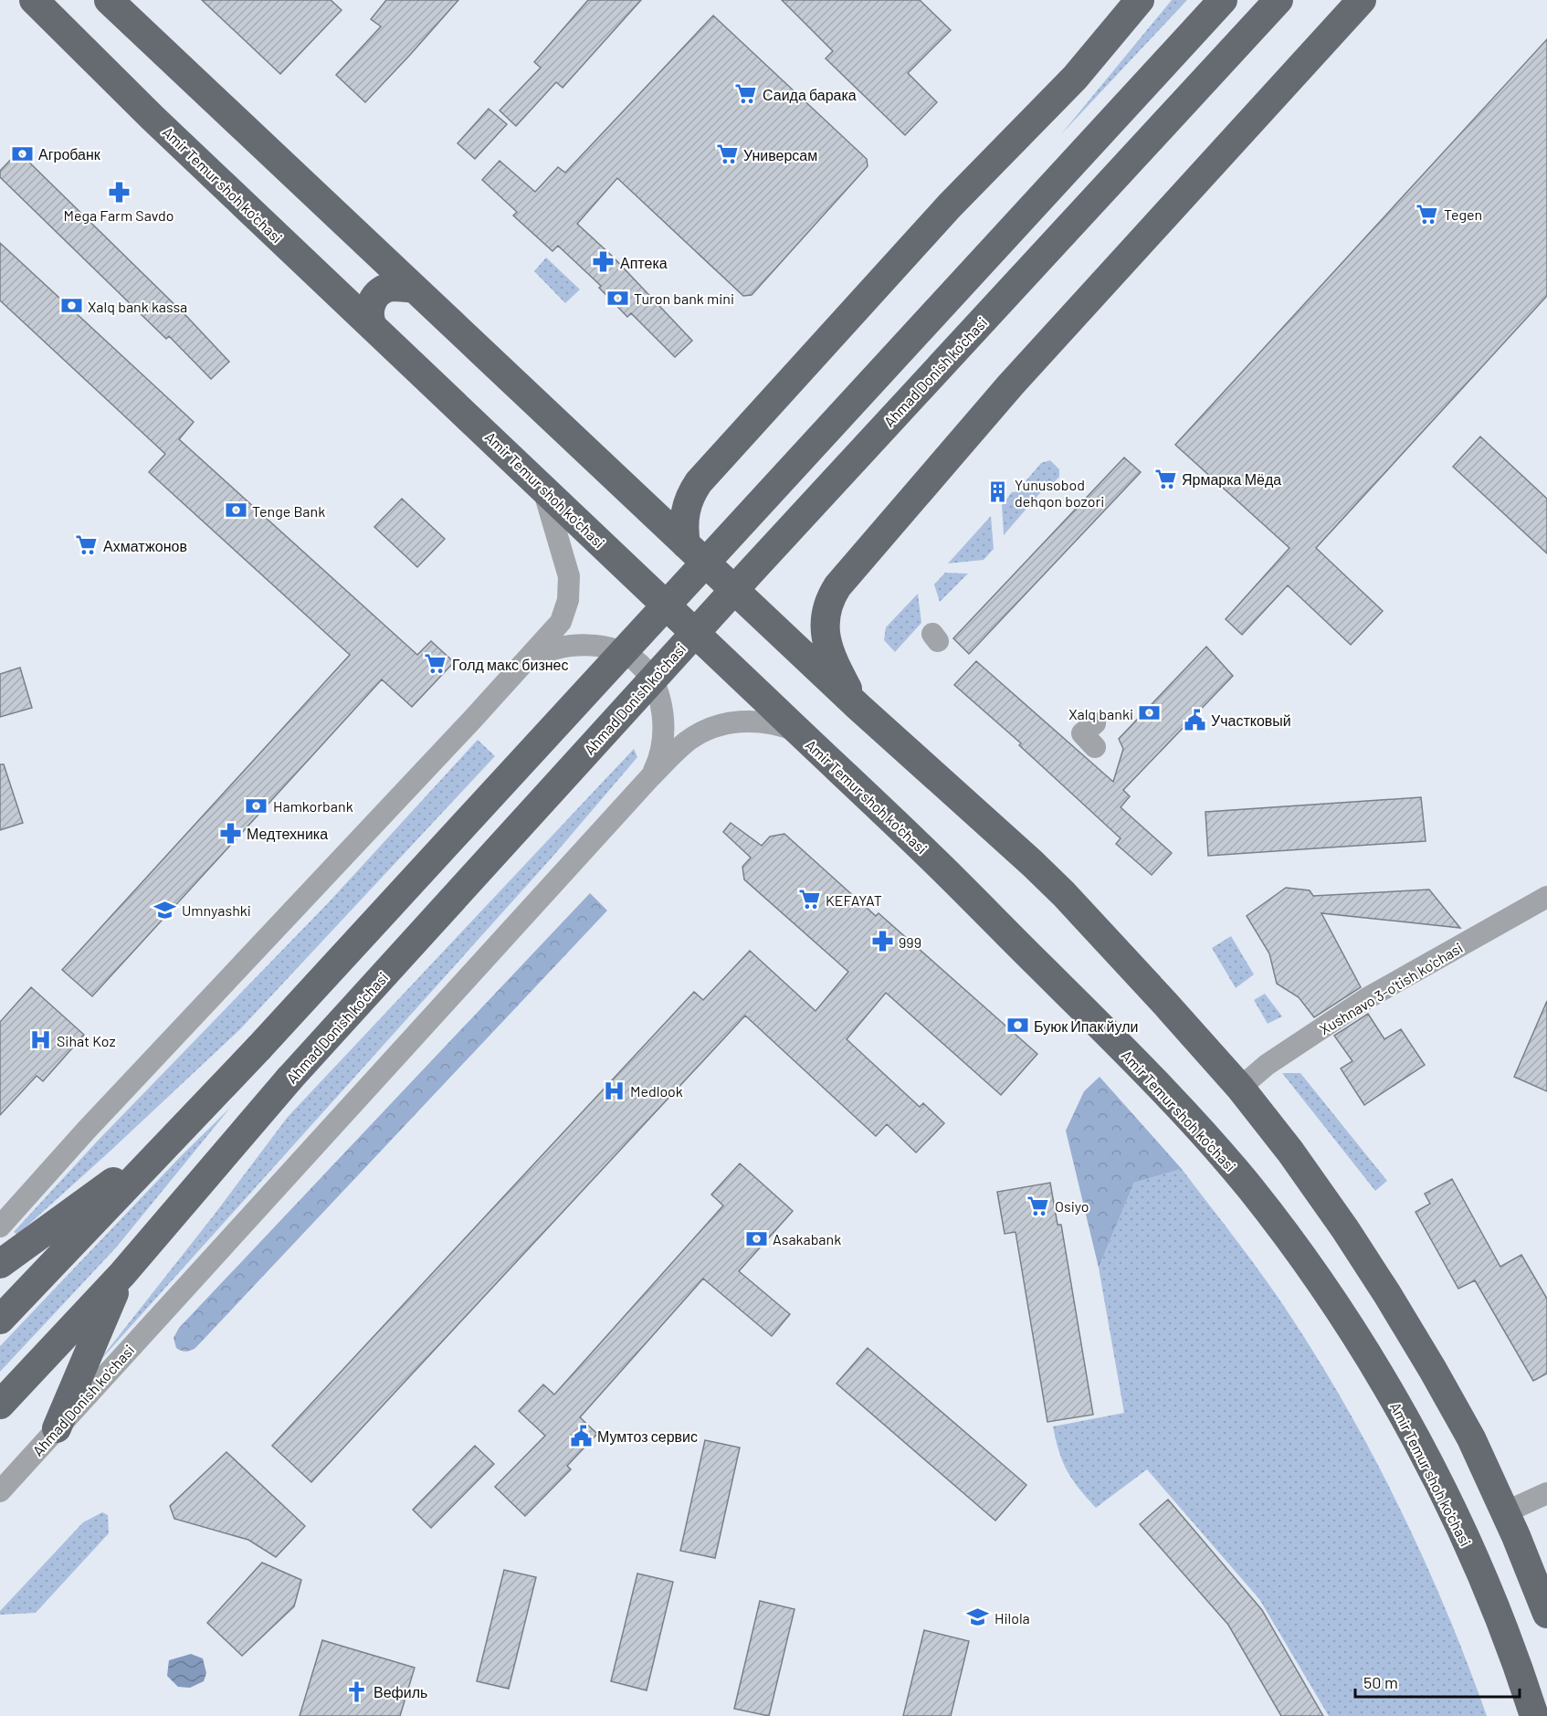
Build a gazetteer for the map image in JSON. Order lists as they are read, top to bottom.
{
  "streets": {
    "main road": ["Amir Temur shoh ko'chasi", "Ahmad Donish ko'chasi"],
    "street": ["Xushnavo 3-o'tish ko'chasi"]
  },
  "crossings": [
    ["Amir Temur shoh ko'chasi", "Ahmad Donish ko'chasi"]
  ],
  "places": {
    "supermarket": [
      "Саида барака",
      "Универсам",
      "Tegen",
      "Ярмарка Мёда",
      "Ахматжонов",
      "Голд макс бизнес",
      "KEFAYAT",
      "Osiyo"
    ],
    "bank": [
      "Агробанк",
      "Turon bank mini",
      "Xalq bank kassa",
      "Tenge Bank",
      "Xalq banki",
      "Hamkorbank",
      "Буюк Ипак йули",
      "Asakabank"
    ],
    "pharmacy": [
      "Mega Farm Savdo",
      "Аптека",
      "Медтехника",
      "999"
    ],
    "building": ["Yunusobod dehqon bozori"],
    "public building": ["Участковый", "Мумтоз сервис"],
    "school or university": ["Umnyashki", "Hilola"],
    "hospital": ["Sihat Koz", "Medlook"],
    "church": ["Вефиль"]
  },
  "scale_bar": "50 m"
}
